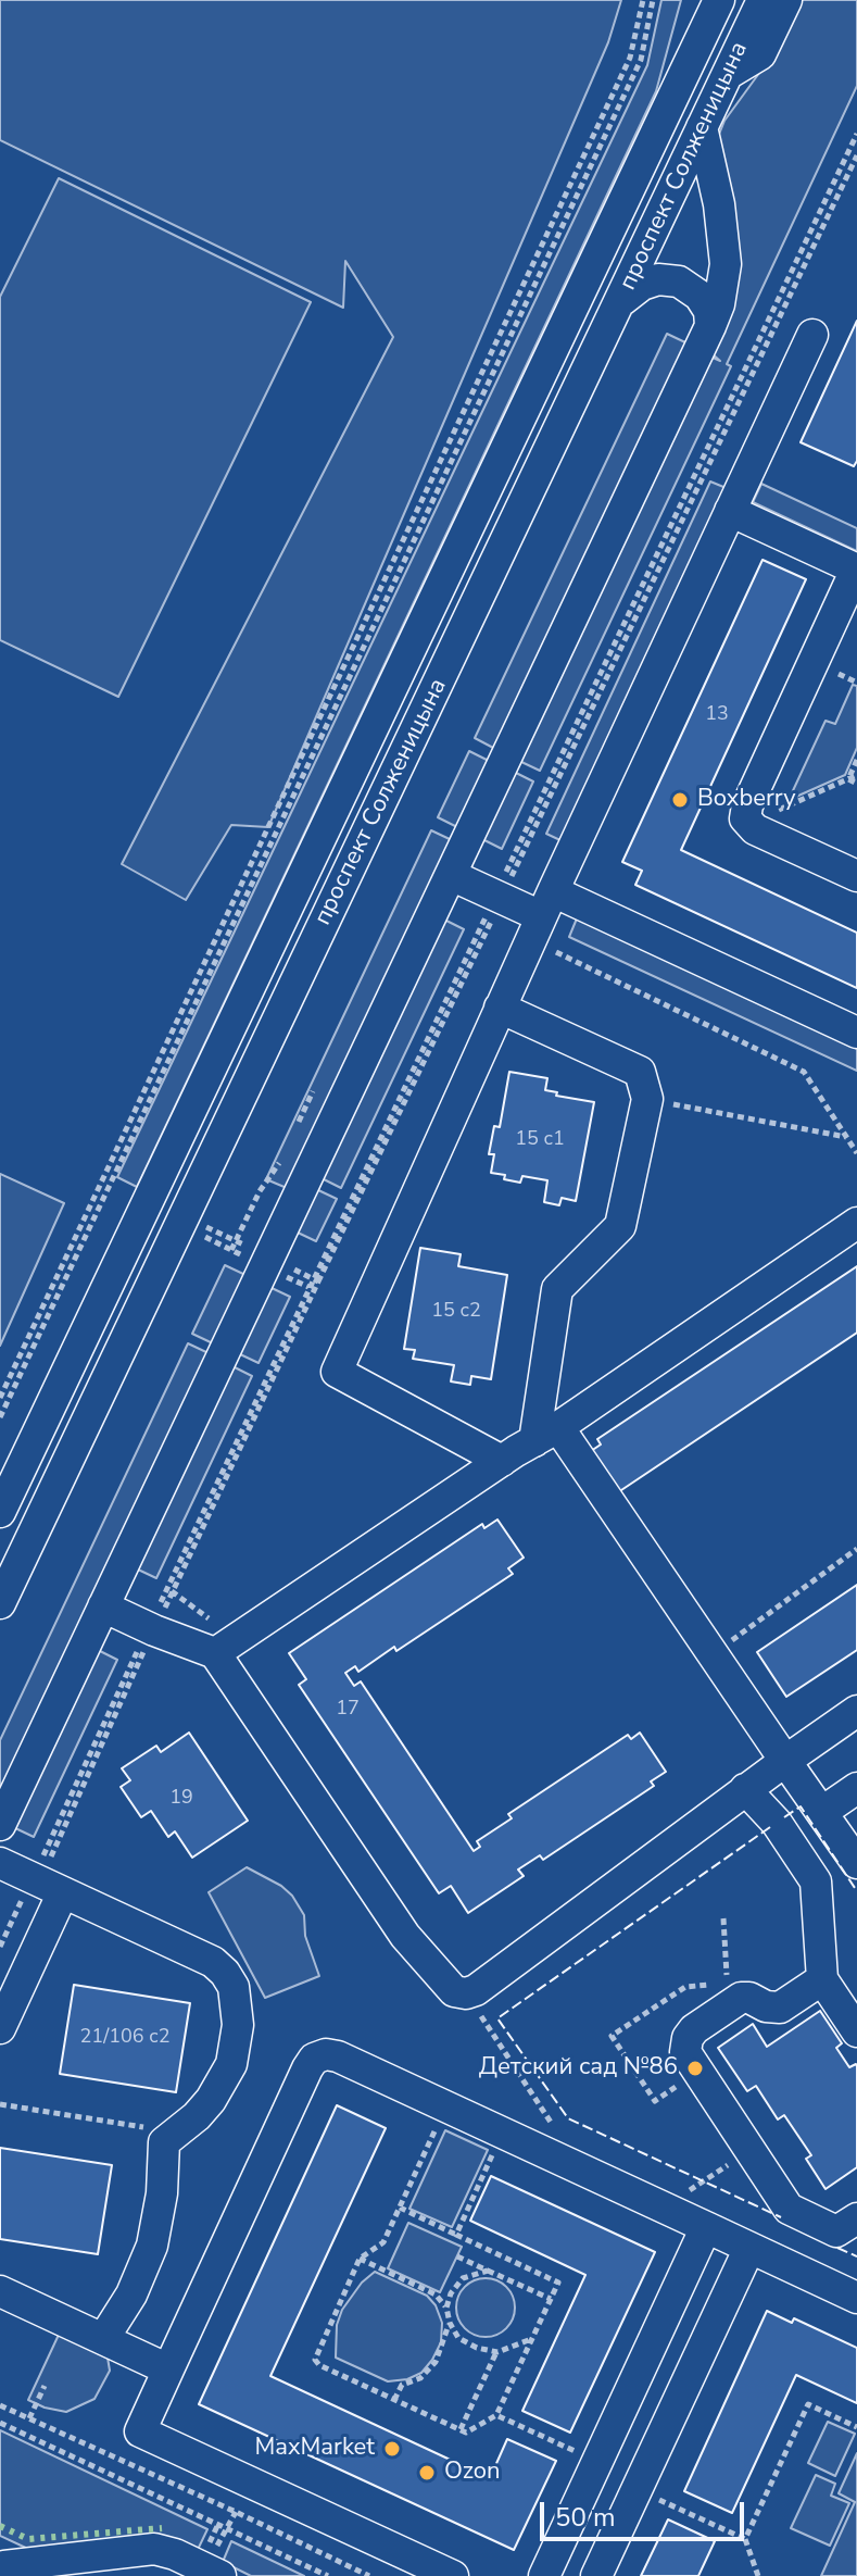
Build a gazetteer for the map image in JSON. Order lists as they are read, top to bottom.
{
  "streets": {
    "street": ["проспект Солженицына"]
  },
  "places": [
    "Boxberry",
    "Детский сад №86",
    "MaxMarket",
    "Ozon"
  ],
  "house_numbers": [
    "13",
    "15 с1",
    "15 с2",
    "17",
    "19",
    "21/106 c2"
  ],
  "scale_bar": "50 m"
}
